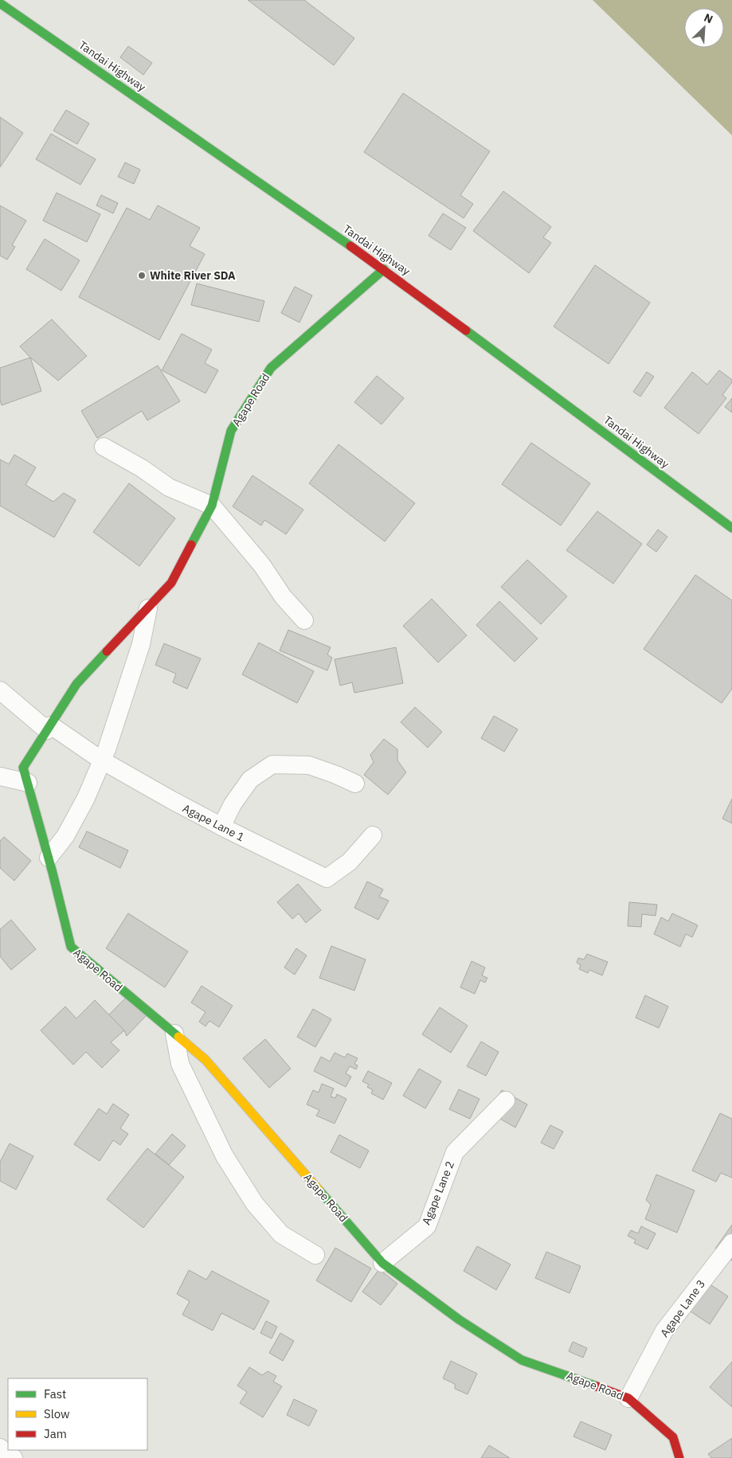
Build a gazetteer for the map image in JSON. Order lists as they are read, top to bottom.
{
  "streets": {
    "street": [
      "Tandai Highway",
      "Agape Road",
      "Agape Lane 1",
      "Agape Lane 2",
      "Agape Lane 3"
    ]
  },
  "crossings": [
    ["Tandai Highway", "Agape Road"],
    ["Agape Road", "Agape Lane 1"],
    ["Agape Road", "Agape Lane 2"],
    ["Agape Road", "Agape Lane 3"]
  ],
  "places": ["White River SDA"],
  "legend": ["Fast", "Slow", "Jam"],
  "north": "top right"
}
